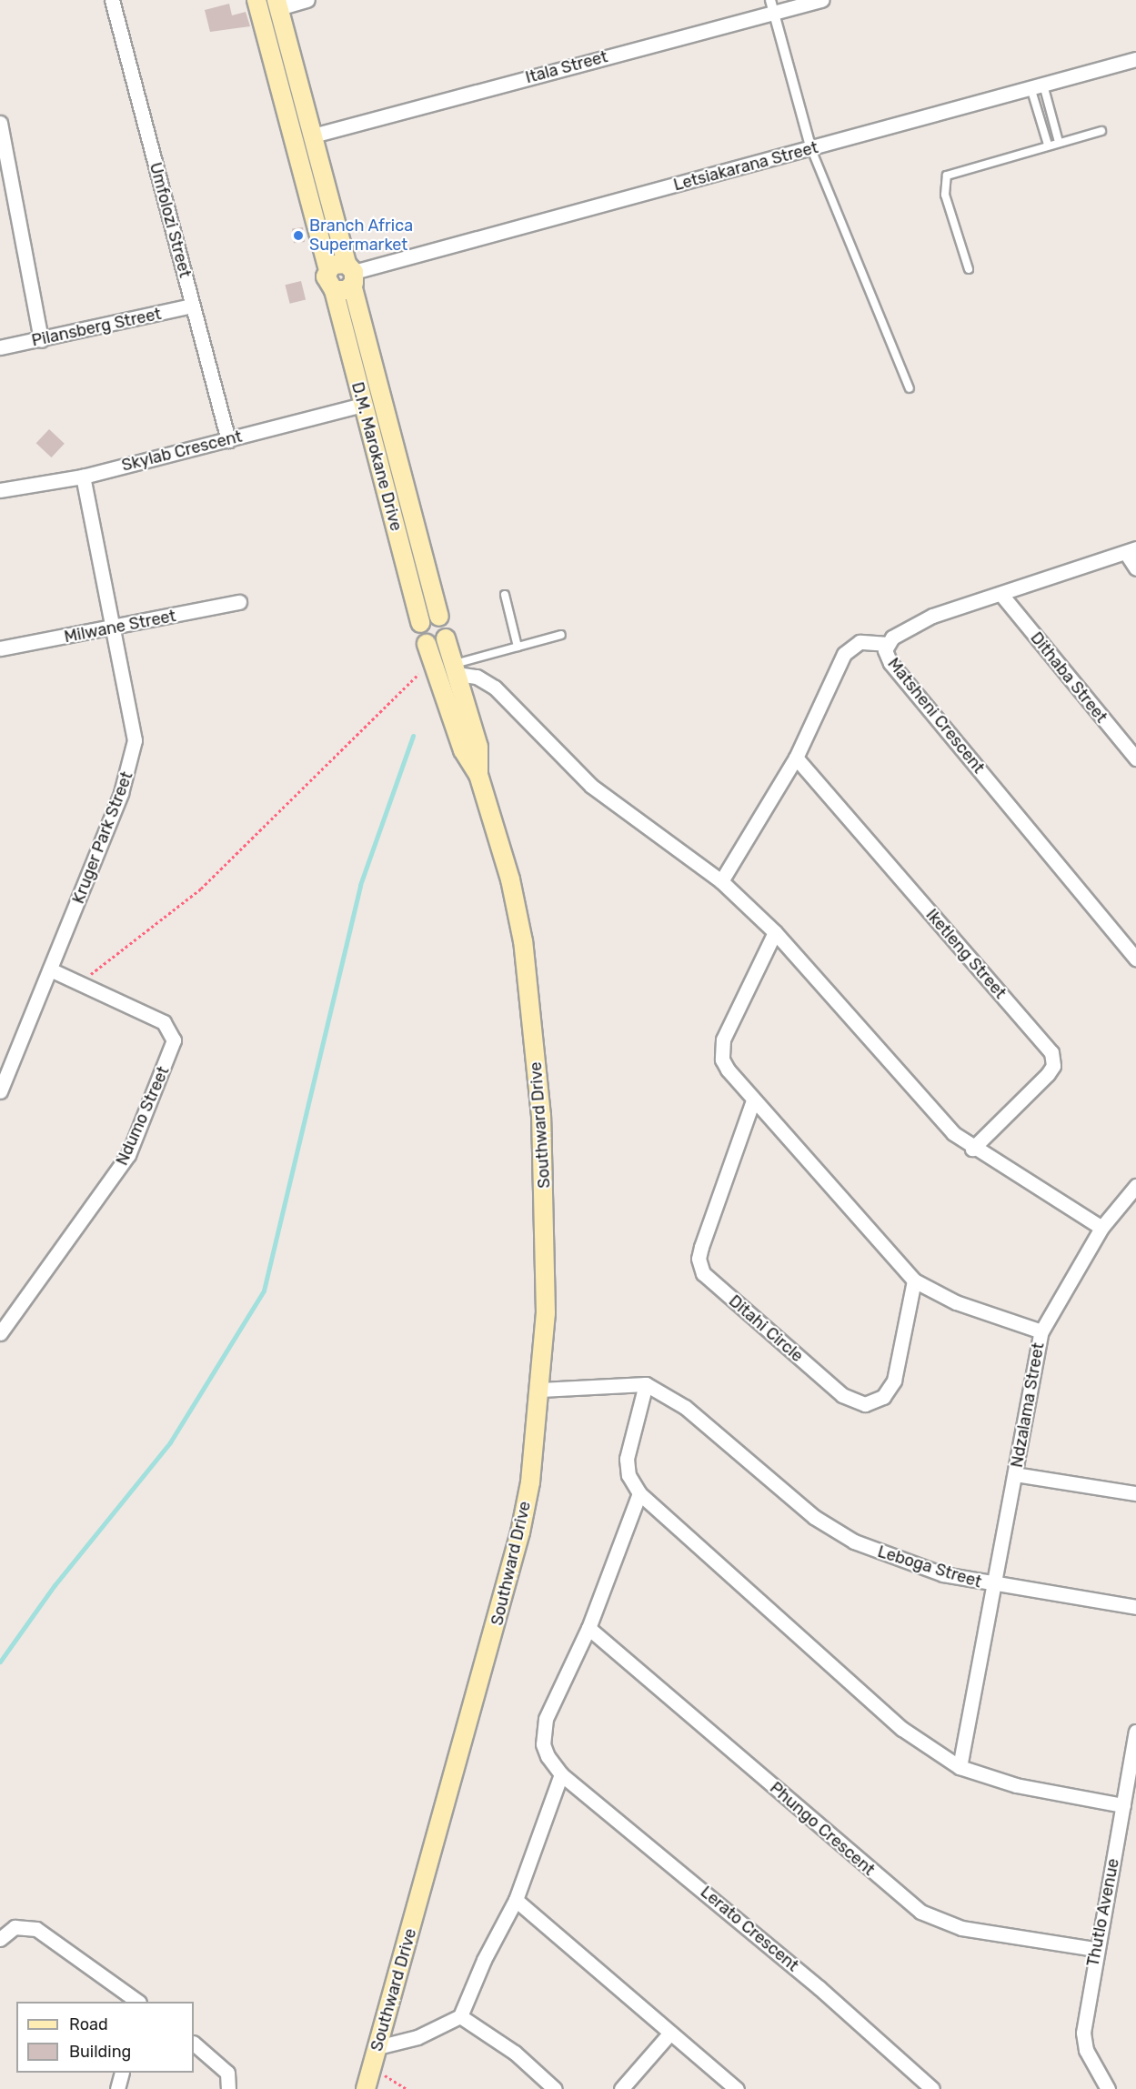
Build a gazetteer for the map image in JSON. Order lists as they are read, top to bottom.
{
  "streets": {
    "main road": ["D.M. Marokane Drive", "Southward Drive"],
    "street": [
      "Itala Street",
      "Letsiakarana Street",
      "Umfolozi Street",
      "Pilansberg Street",
      "Skylab Crescent",
      "Milwane Street",
      "Dithaba Street",
      "Matsheni Crescent",
      "Kruger Park Street",
      "Iketleng Street",
      "Ndumo Street",
      "Ditahi Circle",
      "Ndzalama Street",
      "Leboga Street",
      "Phungo Crescent",
      "Thutlo Avenue",
      "Lerato Crescent"
    ]
  },
  "crossings": [
    ["Itala Street", "D.M. Marokane Drive"],
    ["Letsiakarana Street", "D.M. Marokane Drive"],
    ["Umfolozi Street", "Pilansberg Street"],
    ["Umfolozi Street", "Skylab Crescent"],
    ["Skylab Crescent", "D.M. Marokane Drive"],
    ["Skylab Crescent", "Kruger Park Street"],
    ["D.M. Marokane Drive", "Southward Drive"],
    ["Milwane Street", "Kruger Park Street"],
    ["Dithaba Street", "Matsheni Crescent"],
    ["Kruger Park Street", "Ndumo Street"],
    ["Ndzalama Street", "Leboga Street"],
    ["Phungo Crescent", "Thutlo Avenue"],
    ["Phungo Crescent", "Lerato Crescent"]
  ],
  "places": ["Branch Africa Supermarket"],
  "legend": ["Road", "Building"]
}
